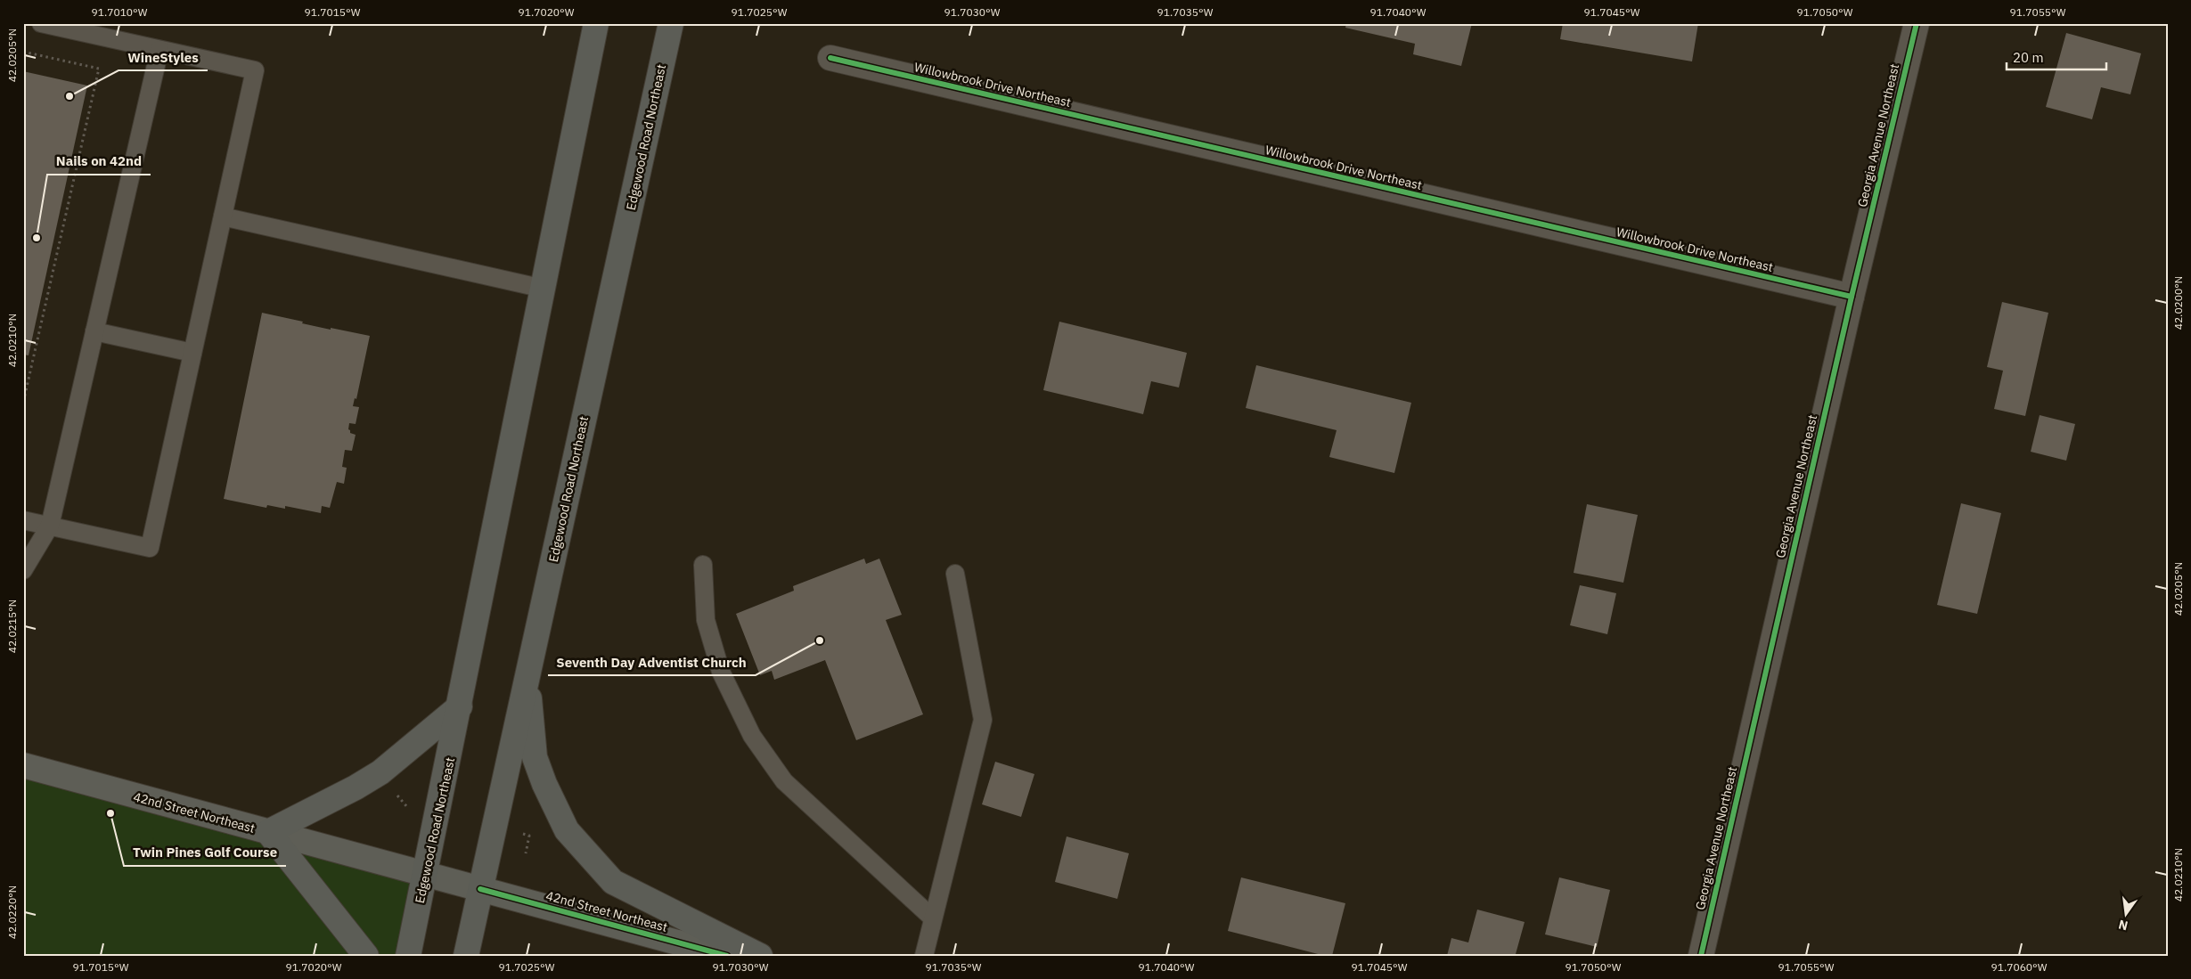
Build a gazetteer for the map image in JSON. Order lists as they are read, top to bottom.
{
  "streets": {
    "main road": ["Edgewood Road Northeast", "42nd Street Northeast"],
    "street": ["Willowbrook Drive Northeast", "Georgia Avenue Northeast"]
  },
  "crossings": [
    ["Willowbrook Drive Northeast", "Georgia Avenue Northeast"],
    ["Edgewood Road Northeast", "42nd Street Northeast"]
  ],
  "places": [
    "WineStyles",
    "Nails on 42nd",
    "Seventh Day Adventist Church",
    "Twin Pines Golf Course"
  ],
  "scale_bar": "20 m",
  "north": "bottom",
  "coordinates": [
    "91.7010°W",
    "91.7015°W",
    "91.7020°W",
    "91.7025°W",
    "91.7030°W",
    "91.7035°W",
    "91.7040°W",
    "91.7045°W",
    "91.7050°W",
    "91.7055°W",
    "42.0205°N",
    "42.0200°N",
    "42.0210°N",
    "42.0215°N",
    "42.0220°N",
    "91.7060°W"
  ]
}
